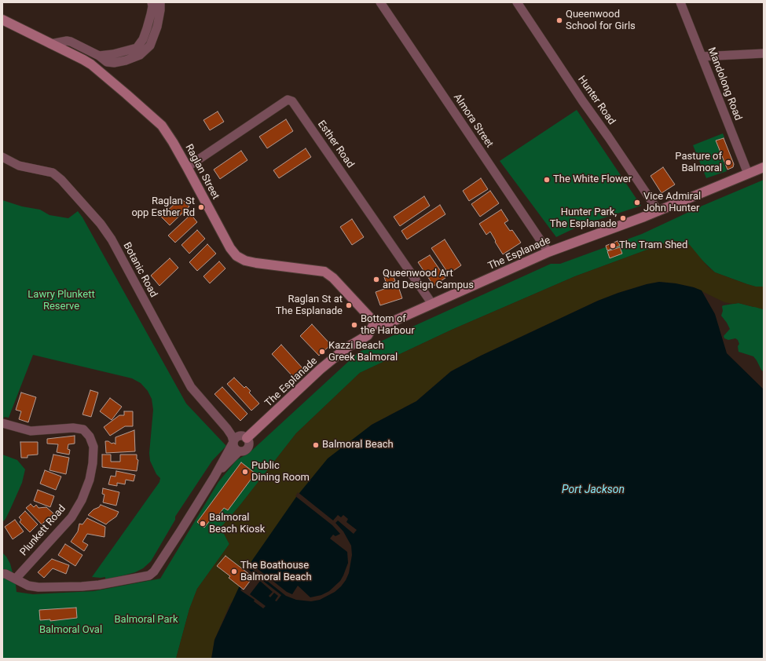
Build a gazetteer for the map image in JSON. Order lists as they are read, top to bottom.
{
  "streets": {
    "street": [
      "Mandolong Road",
      "Hunter Road",
      "Almora Street",
      "Esther Road",
      "Raglan Street",
      "The Esplanade",
      "Botanic Road",
      "Plunkett Road"
    ]
  },
  "crossings": [
    ["Mandolong Road", "The Esplanade"],
    ["Hunter Road", "The Esplanade"],
    ["Almora Street", "The Esplanade"],
    ["Esther Road", "Raglan Street"],
    ["Esther Road", "The Esplanade"],
    ["Raglan Street", "The Esplanade"],
    ["The Esplanade", "Botanic Road"],
    ["The Esplanade", "Plunkett Road"]
  ],
  "water": ["Port Jackson"],
  "parks": ["Lawry Plunkett Reserve", "Balmoral Park", "Balmoral Oval"],
  "places": [
    "Queenwood School for Girls",
    "Pasture of Balmoral",
    "The White Flower",
    "Vice Admiral John Hunter",
    "Raglan St opp Esther Rd",
    "Hunter Park, The Esplanade",
    "The Tram Shed",
    "Queenwood Art and Design Campus",
    "Raglan St at The Esplanade",
    "Bottom of the Harbour",
    "Kazzi Beach Greek Balmoral",
    "Balmoral Beach",
    "Public Dining Room",
    "Balmoral Beach Kiosk",
    "The Boathouse Balmoral Beach"
  ]
}
